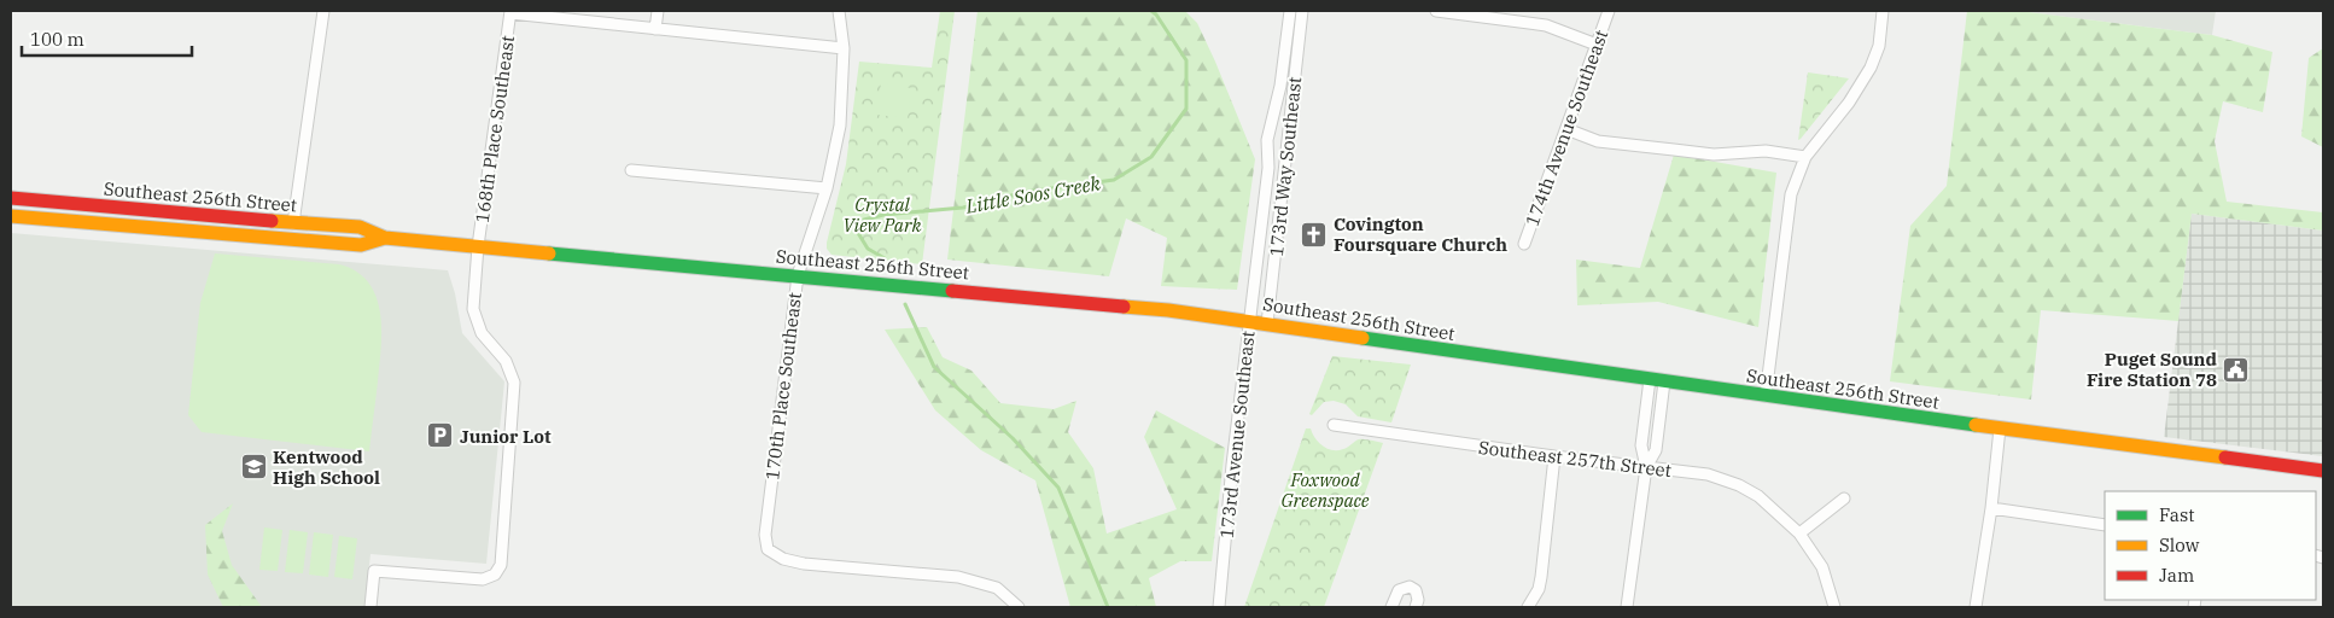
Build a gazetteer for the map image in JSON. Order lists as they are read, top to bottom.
{
  "streets": {
    "main road": ["Southeast 256th Street"],
    "street": [
      "174th Avenue Southeast",
      "168th Place Southeast",
      "173rd Way Southeast",
      "170th Place Southeast",
      "173rd Avenue Southeast",
      "Southeast 257th Street"
    ]
  },
  "crossings": [
    ["168th Place Southeast", "Southeast 256th Street"],
    ["173rd Way Southeast", "Southeast 256th Street"],
    ["Southeast 256th Street", "170th Place Southeast"],
    ["Southeast 256th Street", "173rd Avenue Southeast"]
  ],
  "water": ["Little Soos Creek"],
  "parks": ["Crystal View Park", "Foxwood Greenspace"],
  "places": {
    "church": ["Covington Foursquare Church"],
    "public building": ["Puget Sound Fire Station 78"],
    "parking": ["Junior Lot"],
    "school or university": ["Kentwood High School"]
  },
  "legend": ["Fast", "Slow", "Jam"],
  "scale_bar": "100 m"
}
